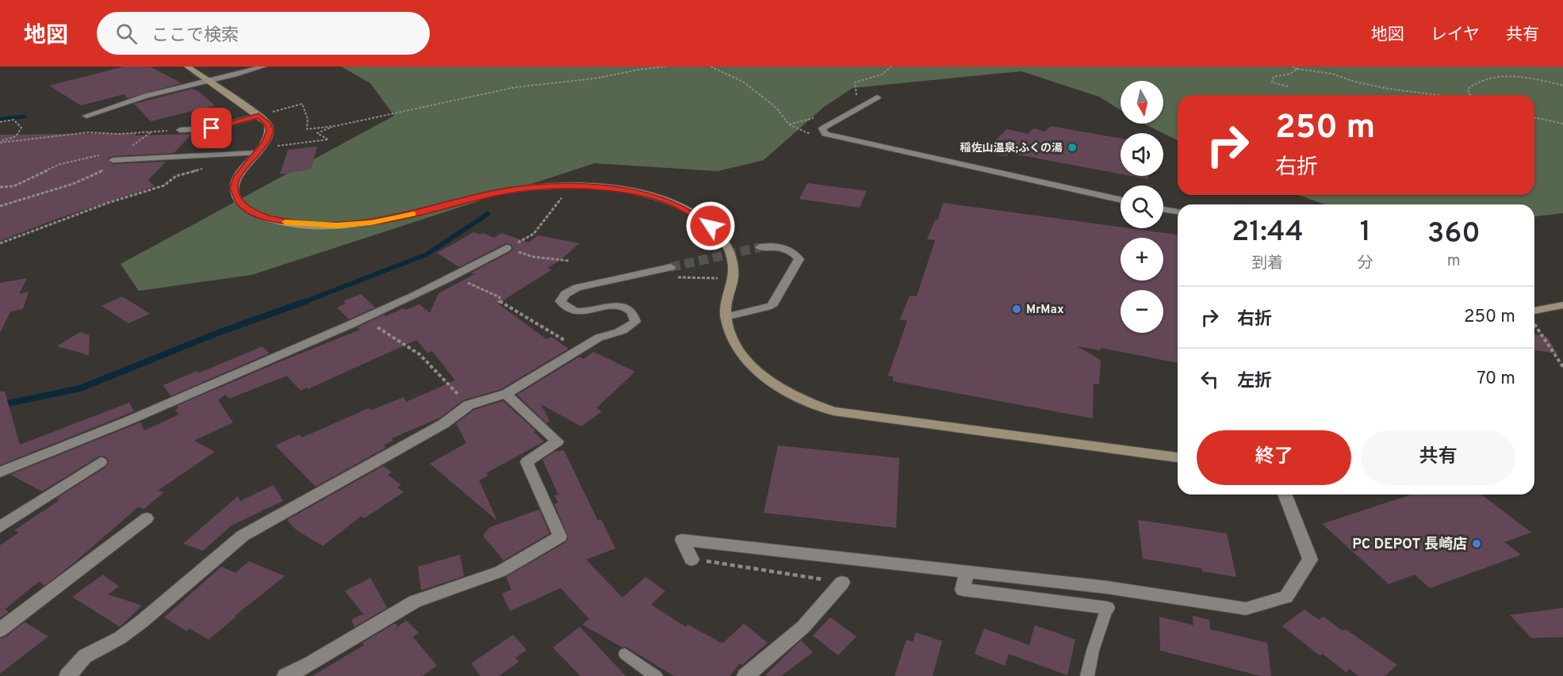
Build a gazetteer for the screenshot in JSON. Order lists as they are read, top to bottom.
{
  "places": ["稲佐山温泉;ふくの湯", "MrMax", "PC DEPOT 長崎店"],
  "north": "bottom",
  "page": {
    "header": "地図",
    "search": "ここで検索",
    "nav": ["地図", "レイヤ", "共有"],
    "map_buttons": ["+", "−"],
    "turn": ["250 m", "右折"],
    "eta": [
      "21:44",
      "到着",
      "1",
      "分",
      "360",
      "m"
    ],
    "list": [
      {
        "name": "右折",
        "value": "250 m"
      },
      {
        "name": "左折",
        "value": "70 m"
      }
    ],
    "buttons": ["終了", "共有"]
  }
}
